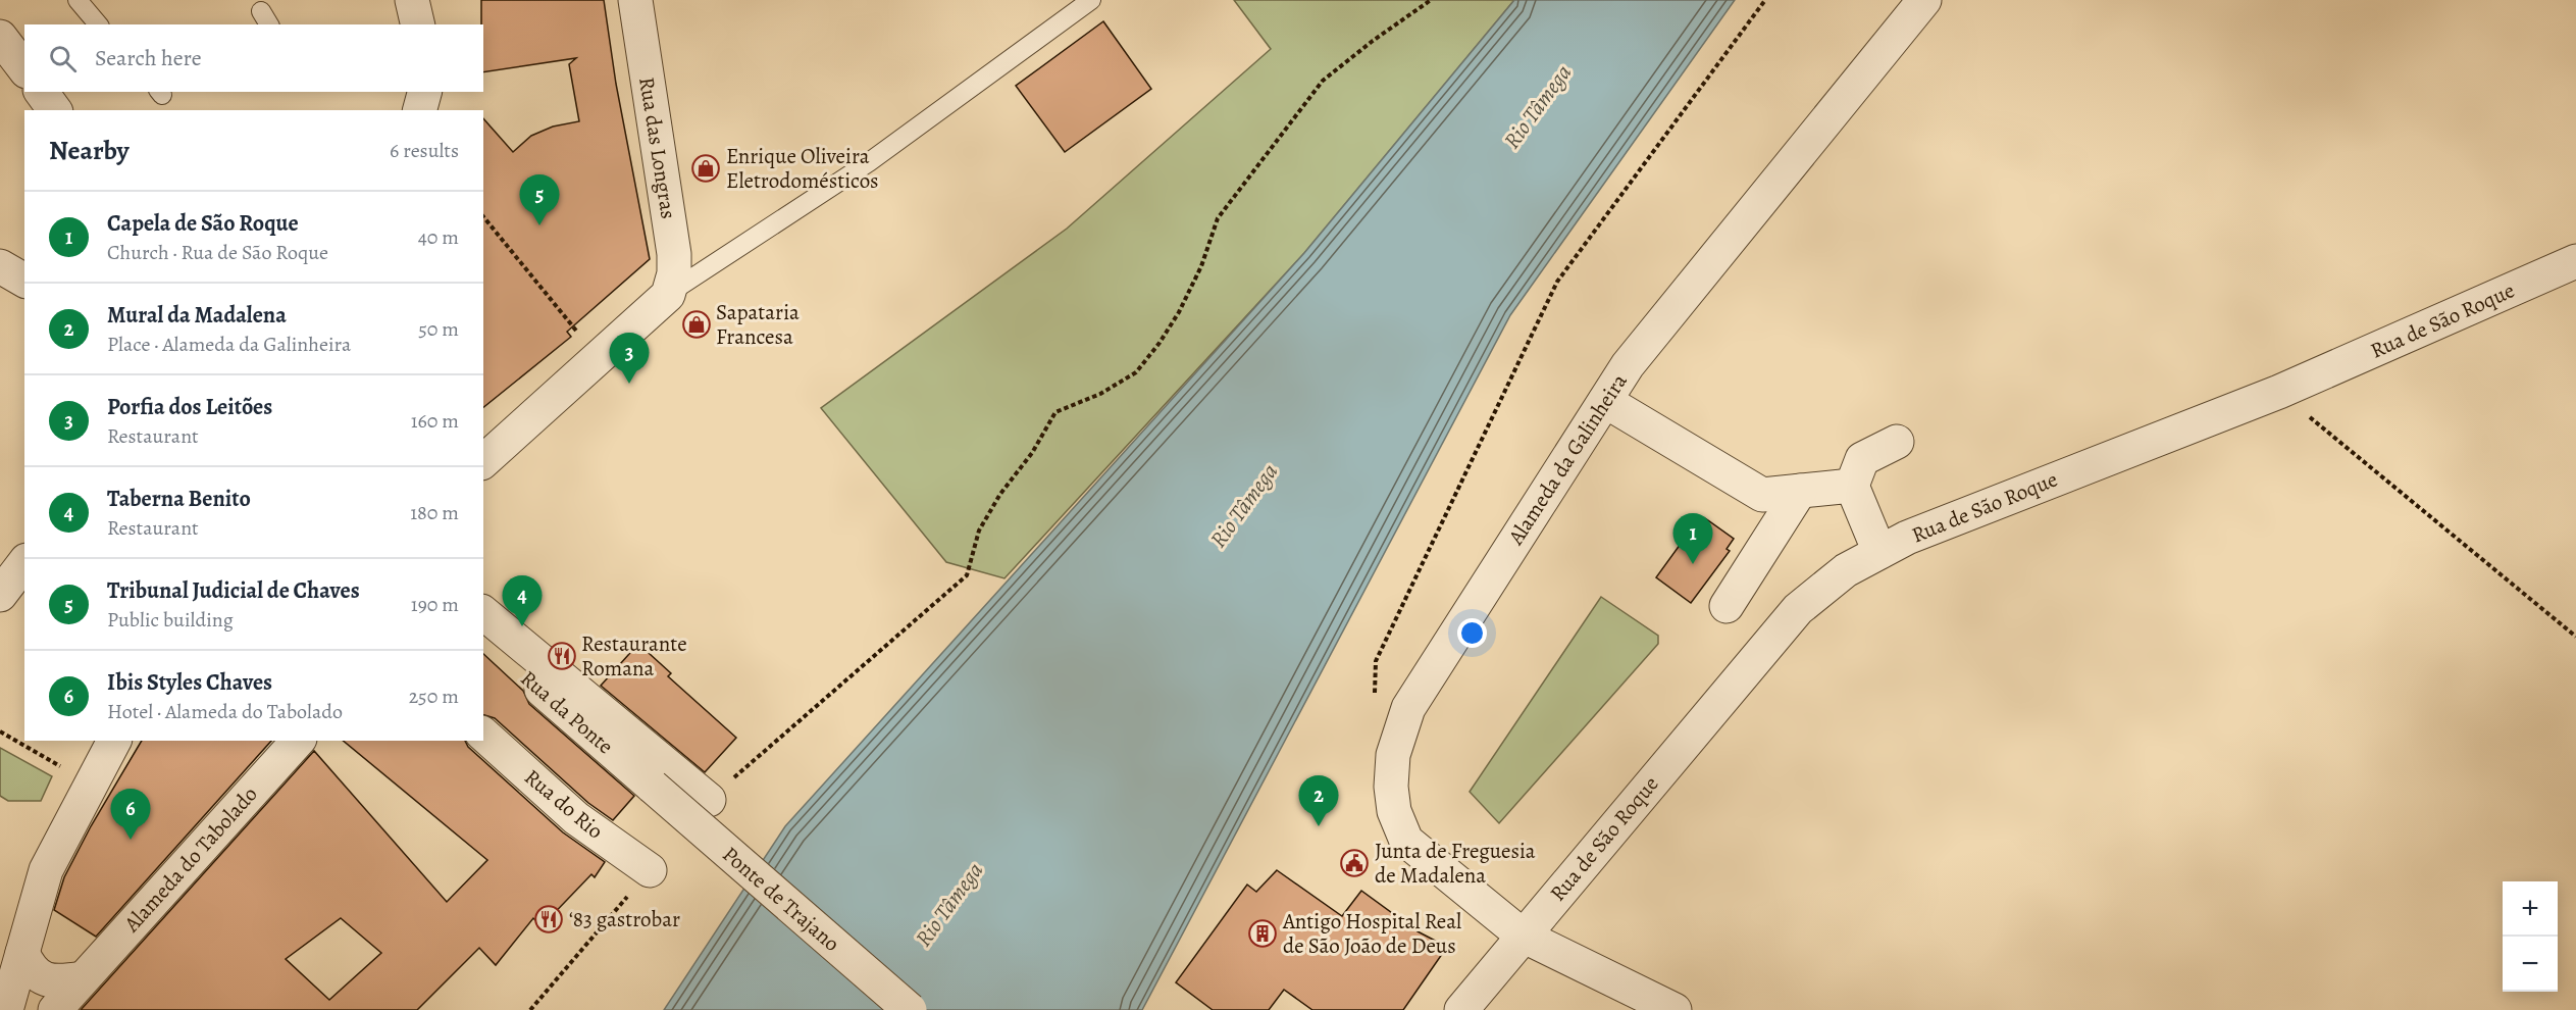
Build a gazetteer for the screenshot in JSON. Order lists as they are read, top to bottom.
{
  "streets": {
    "street": [
      "Rua das Longras",
      "Rua de São Roque",
      "Alameda da Galinheira",
      "Rua da Ponte",
      "Rua do Rio",
      "Alameda do Tabolado",
      "Ponte de Trajano"
    ]
  },
  "crossings": [
    ["Rua de São Roque", "Alameda da Galinheira"],
    ["Rua da Ponte", "Ponte de Trajano"]
  ],
  "water": ["Rio Tâmega"],
  "places": {
    "shop": ["Enrique Oliveira Eletrodomésticos", "Sapataria Francesa"],
    "restaurant": ["Restaurante Romana", "‘83 gastrobar"],
    "public building": ["Junta de Freguesia de Madalena"],
    "building": ["Antigo Hospital Real de São João de Deus"]
  },
  "page": {
    "search": "Search here",
    "heading": ["Nearby", "6 results"],
    "pins": [
      "5",
      "3",
      "1",
      "4",
      "2",
      "6"
    ],
    "list": [
      {
        "mark": "1",
        "name": "Capela de São Roque",
        "note": "Church · Rua de São Roque",
        "value": "40 m"
      },
      {
        "mark": "2",
        "name": "Mural da Madalena",
        "note": "Place · Alameda da Galinheira",
        "value": "50 m"
      },
      {
        "mark": "3",
        "name": "Porfia dos Leitões",
        "note": "Restaurant",
        "value": "160 m"
      },
      {
        "mark": "4",
        "name": "Taberna Benito",
        "note": "Restaurant",
        "value": "180 m"
      },
      {
        "mark": "5",
        "name": "Tribunal Judicial de Chaves",
        "note": "Public building",
        "value": "190 m"
      },
      {
        "mark": "6",
        "name": "Ibis Styles Chaves",
        "note": "Hotel · Alameda do Tabolado",
        "value": "250 m"
      }
    ],
    "map_buttons": ["+", "−"]
  }
}
